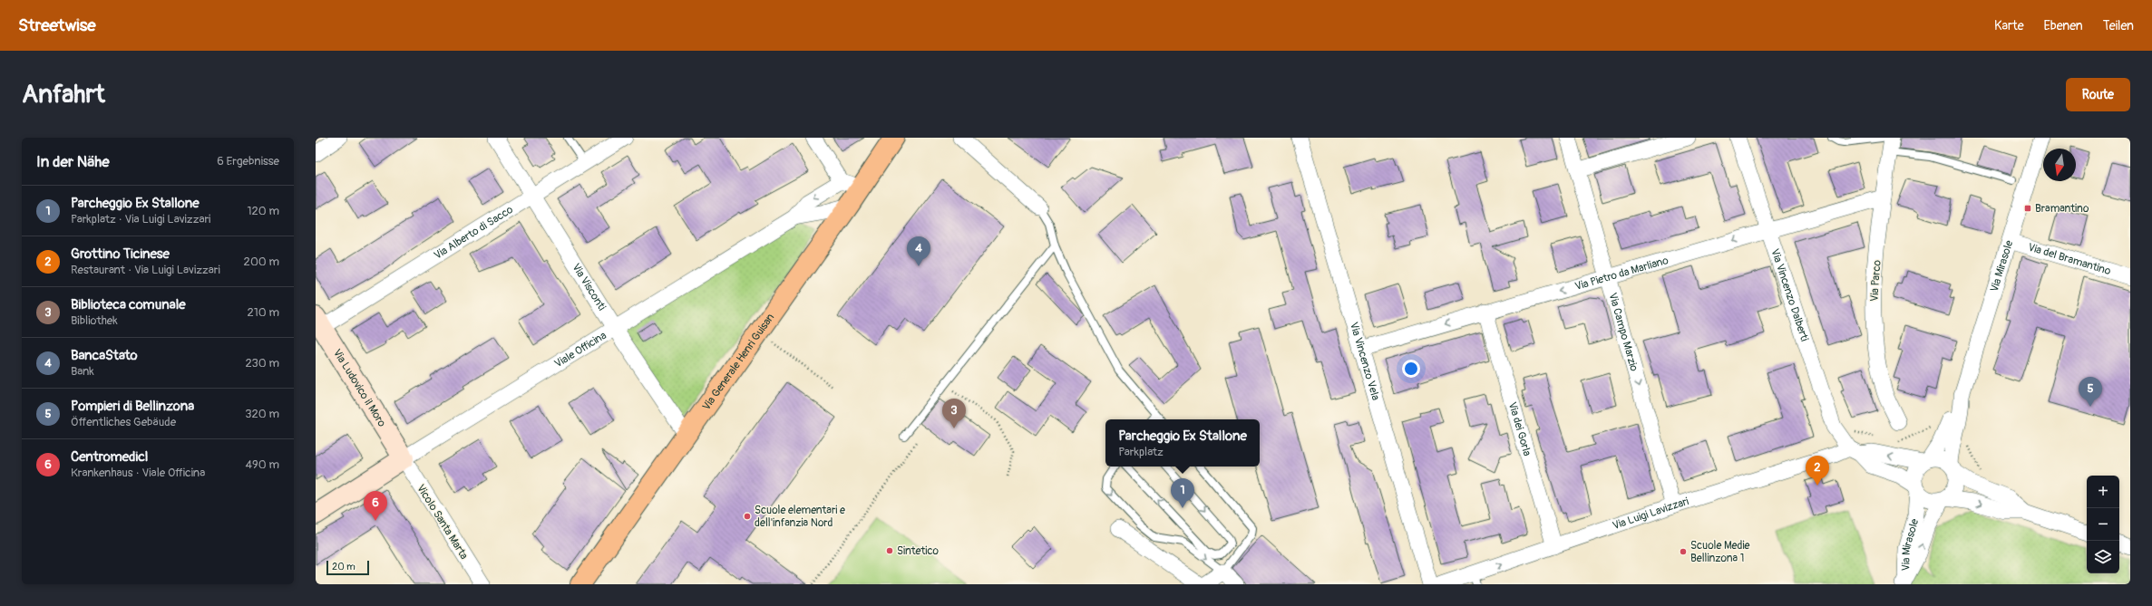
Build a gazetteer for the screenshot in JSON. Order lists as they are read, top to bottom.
{
  "streets": {
    "main road": ["Via Generale Henri Guisan"],
    "street": [
      "Via Alberto di Sacco",
      "Via del Bramantino",
      "Via Mirasole",
      "Via Pietro da Marliano",
      "Via Parco",
      "Via Visconti",
      "Via Vincenzo Dalberti",
      "Via Campo Marzio",
      "Viale Officina",
      "Via Vincenzo Vela",
      "Via Ludovico il Moro",
      "Via dei Gorla",
      "Via Luigi Lavizzari",
      "Vicolo Santa Marta"
    ]
  },
  "crossings": [
    ["Via Alberto di Sacco", "Via Visconti"],
    ["Via Alberto di Sacco", "Via Ludovico il Moro"],
    ["Via del Bramantino", "Via Mirasole"],
    ["Via Mirasole", "Via Luigi Lavizzari"],
    ["Via Pietro da Marliano", "Via Parco"],
    ["Via Pietro da Marliano", "Via Vincenzo Dalberti"],
    ["Via Pietro da Marliano", "Via Campo Marzio"],
    ["Via Pietro da Marliano", "Via Vincenzo Vela"],
    ["Via Pietro da Marliano", "Via dei Gorla"],
    ["Via Visconti", "Viale Officina"],
    ["Via Visconti", "Via Generale Henri Guisan"],
    ["Via Vincenzo Dalberti", "Via Luigi Lavizzari"],
    ["Via Campo Marzio", "Via Luigi Lavizzari"],
    ["Viale Officina", "Via Ludovico il Moro"],
    ["Viale Officina", "Vicolo Santa Marta"],
    ["Via Ludovico il Moro", "Vicolo Santa Marta"],
    ["Via dei Gorla", "Via Luigi Lavizzari"]
  ],
  "one_way": ["Via Pietro da Marliano", "Via Campo Marzio"],
  "places": {
    "transit": ["Bramantino"],
    "other": ["Scuole elementari e dell'infanzia Nord", "Sintetico", "Scuole Medie Bellinzona 1"]
  },
  "scale_bar": "20 m",
  "north": "bottom",
  "page": {
    "header": "Streetwise",
    "nav": ["Karte", "Ebenen", "Teilen"],
    "buttons": "Route",
    "title": "Anfahrt",
    "heading": ["In der Nähe", "6 Ergebnisse"],
    "list": [
      {
        "mark": "1",
        "name": "Parcheggio Ex Stallone",
        "note": "Parkplatz · Via Luigi Lavizzari",
        "value": "120 m"
      },
      {
        "mark": "2",
        "name": "Grottino Ticinese",
        "note": "Restaurant · Via Luigi Lavizzari",
        "value": "200 m"
      },
      {
        "mark": "3",
        "name": "Biblioteca comunale",
        "note": "Bibliothek",
        "value": "210 m"
      },
      {
        "mark": "4",
        "name": "BancaStato",
        "note": "Bank",
        "value": "230 m"
      },
      {
        "mark": "5",
        "name": "Pompieri di Bellinzona",
        "note": "Öffentliches Gebäude",
        "value": "320 m"
      },
      {
        "mark": "6",
        "name": "Centromedicl",
        "note": "Krankenhaus · Viale Officina",
        "value": "490 m"
      }
    ],
    "pins": [
      "4",
      "5",
      "3",
      "2",
      "1",
      "6"
    ],
    "popup": ["Parcheggio Ex Stallone", "Parkplatz"],
    "map_buttons": ["+", "−"],
    "scale": "20 m"
  }
}
